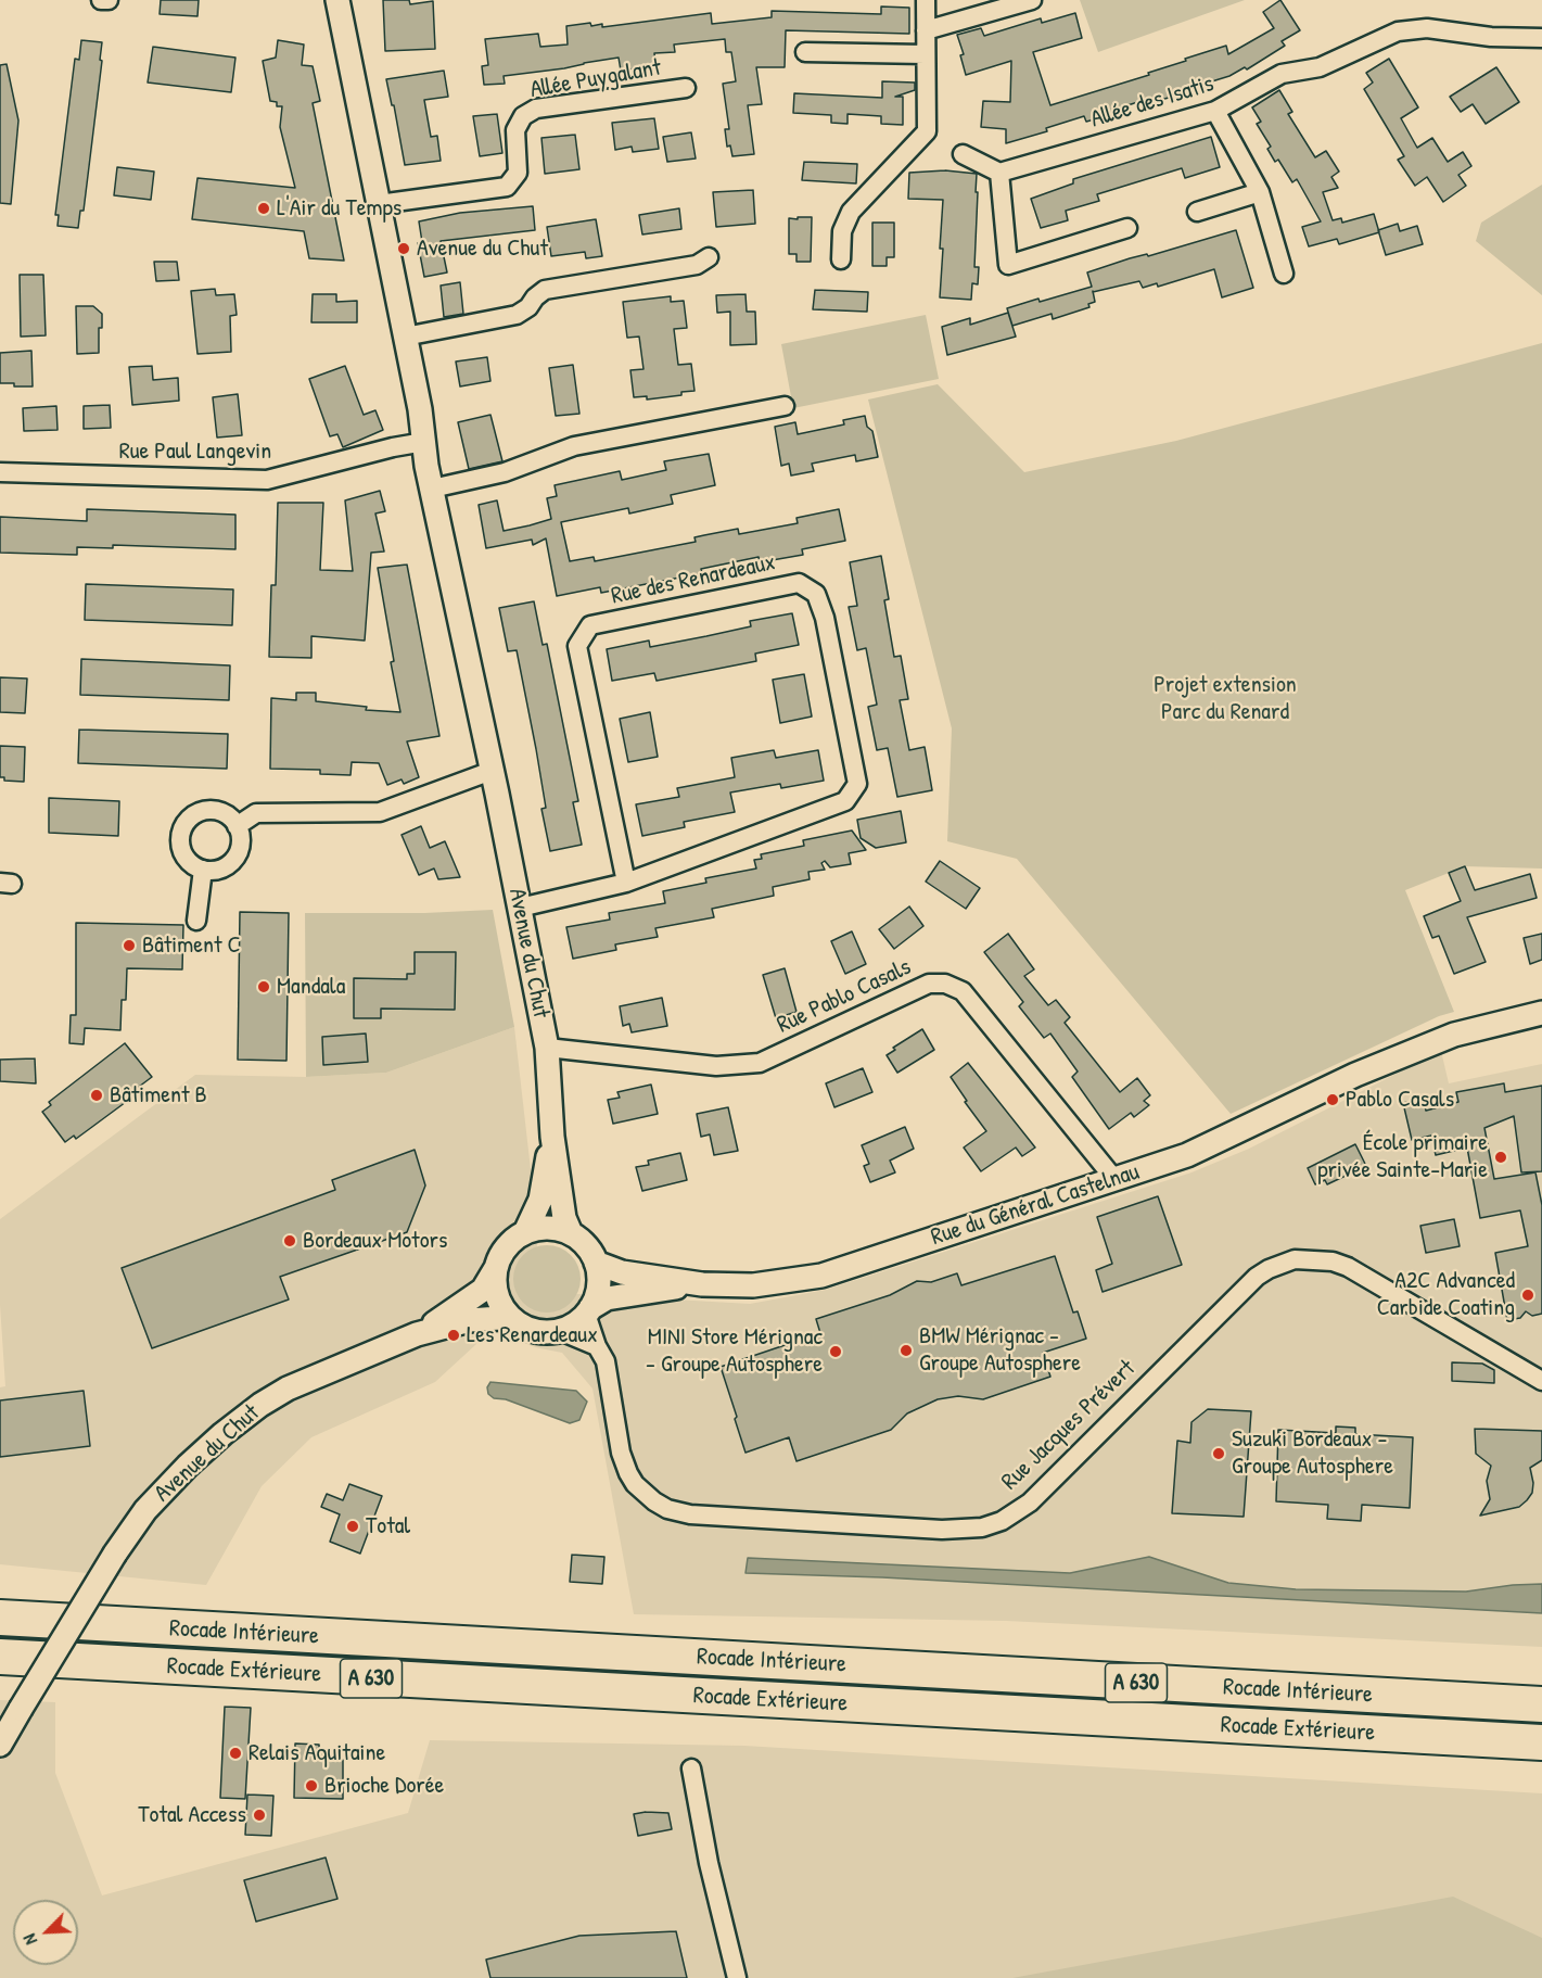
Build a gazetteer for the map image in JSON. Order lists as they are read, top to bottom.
{
  "streets": {
    "highway": ["Rocade Intérieure", "Rocade Extérieure", "A 630"],
    "street": [
      "Allée Puygalant",
      "Allée des Isatis",
      "Rue Paul Langevin",
      "Rue des Renardeaux",
      "Avenue du Chut",
      "Rue Pablo Casals",
      "Rue du Général Castelnau",
      "Rue Jacques Prévert"
    ]
  },
  "crossings": [
    ["Allée Puygalant", "Avenue du Chut"],
    ["Rue Paul Langevin", "Avenue du Chut"],
    ["Rue des Renardeaux", "Avenue du Chut"],
    ["Avenue du Chut", "Rue Pablo Casals"],
    ["Avenue du Chut", "Rue du Général Castelnau"],
    ["Avenue du Chut", "Rue Jacques Prévert"],
    ["Rue Pablo Casals", "Rue du Général Castelnau"],
    ["Rue du Général Castelnau", "Rue Jacques Prévert"]
  ],
  "parks": ["Projet extension Parc du Renard"],
  "places": [
    "L'Air du Temps",
    "Avenue du Chut",
    "Bâtiment C",
    "Mandala",
    "Bâtiment B",
    "Pablo Casals",
    "École primaire privée Sainte-Marie",
    "Bordeaux Motors",
    "A2C Advanced Carbide Coating",
    "Les Renardeaux",
    "BMW Mérignac - Groupe Autosphere",
    "MINI Store Mérignac - Groupe Autosphere",
    "Suzuki Bordeaux - Groupe Autosphere",
    "Total",
    "Relais Aquitaine",
    "Brioche Dorée",
    "Total Access"
  ],
  "north": "bottom left"
}
